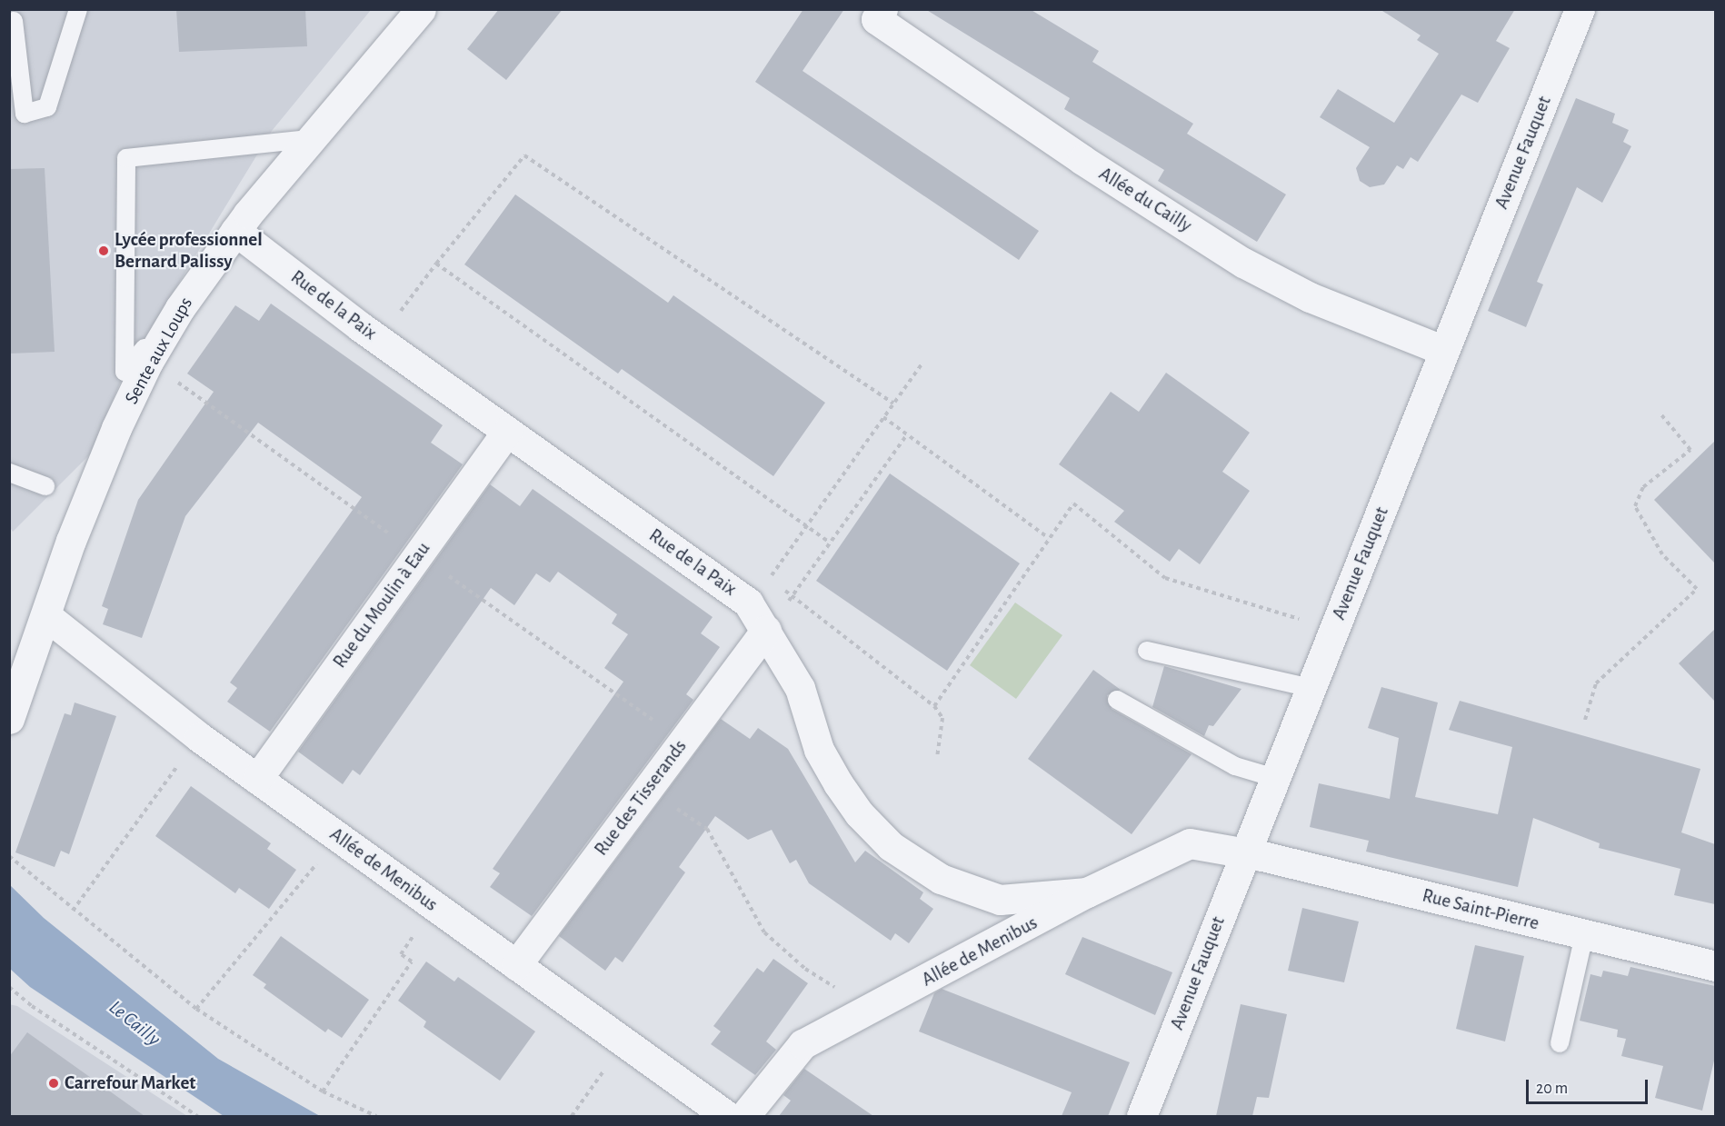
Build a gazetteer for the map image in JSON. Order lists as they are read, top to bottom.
{
  "streets": {
    "street": [
      "Avenue Fauquet",
      "Allée du Cailly",
      "Rue de la Paix",
      "Sente aux Loups",
      "Rue du Moulin à Eau",
      "Rue des Tisserands",
      "Allée de Menibus",
      "Rue Saint-Pierre"
    ]
  },
  "crossings": [
    ["Avenue Fauquet", "Allée du Cailly"],
    ["Avenue Fauquet", "Allée de Menibus"],
    ["Avenue Fauquet", "Rue Saint-Pierre"],
    ["Rue de la Paix", "Sente aux Loups"],
    ["Rue de la Paix", "Rue du Moulin à Eau"],
    ["Rue de la Paix", "Rue des Tisserands"],
    ["Rue de la Paix", "Allée de Menibus"],
    ["Sente aux Loups", "Allée de Menibus"],
    ["Rue du Moulin à Eau", "Allée de Menibus"],
    ["Rue des Tisserands", "Allée de Menibus"],
    ["Allée de Menibus", "Rue Saint-Pierre"]
  ],
  "water": ["Le Cailly"],
  "places": ["Lycée professionnel Bernard Palissy", "Carrefour Market"],
  "scale_bar": "20 m"
}
